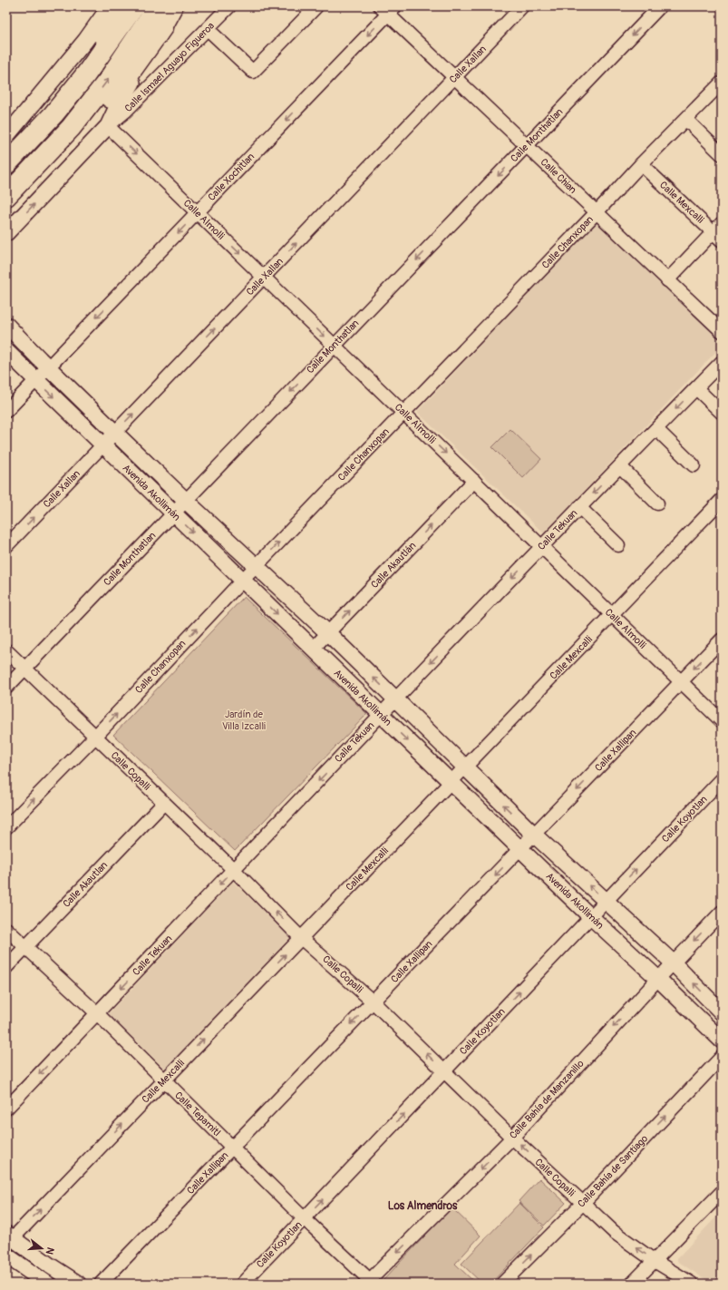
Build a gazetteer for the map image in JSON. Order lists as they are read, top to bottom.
{
  "streets": {
    "street": [
      "Calle Xallan",
      "Calle Ismael Aguayo Figueroa",
      "Calle Monthatlan",
      "Calle Chian",
      "Calle Xochitlan",
      "Calle Mexcalli",
      "Calle Almolli",
      "Calle Chanxopan",
      "Avenida Akollimán",
      "Calle Tekuan",
      "Calle Akautlán",
      "Calle Xallipan",
      "Calle Copalli",
      "Calle Koyotlan",
      "Calle Akautlan",
      "Calle Bahía de Manzanillo",
      "Calle Tepamitl",
      "Calle Bahía de Santiago"
    ]
  },
  "crossings": [
    ["Calle Xallan", "Calle Chian"],
    ["Calle Xallan", "Calle Almolli"],
    ["Calle Xallan", "Avenida Akollimán"],
    ["Calle Ismael Aguayo Figueroa", "Calle Almolli"],
    ["Calle Monthatlan", "Calle Chian"],
    ["Calle Monthatlan", "Calle Almolli"],
    ["Calle Monthatlan", "Avenida Akollimán"],
    ["Calle Monthatlan", "Calle Copalli"],
    ["Calle Chian", "Calle Xochitlan"],
    ["Calle Chian", "Calle Chanxopan"],
    ["Calle Xochitlan", "Calle Almolli"],
    ["Calle Xochitlan", "Avenida Akollimán"],
    ["Calle Mexcalli", "Calle Almolli"],
    ["Calle Mexcalli", "Calle Chanxopan"],
    ["Calle Mexcalli", "Avenida Akollimán"],
    ["Calle Mexcalli", "Calle Copalli"],
    ["Calle Mexcalli", "Calle Tepamitl"],
    ["Calle Almolli", "Calle Chanxopan"],
    ["Calle Almolli", "Calle Tekuan"],
    ["Calle Almolli", "Calle Akautlán"],
    ["Calle Almolli", "Calle Xallipan"],
    ["Calle Chanxopan", "Avenida Akollimán"],
    ["Calle Chanxopan", "Calle Copalli"],
    ["Avenida Akollimán", "Calle Tekuan"],
    ["Avenida Akollimán", "Calle Akautlán"],
    ["Avenida Akollimán", "Calle Xallipan"],
    ["Avenida Akollimán", "Calle Koyotlan"],
    ["Avenida Akollimán", "Calle Bahía de Manzanillo"],
    ["Calle Tekuan", "Calle Copalli"],
    ["Calle Tekuan", "Calle Tepamitl"],
    ["Calle Xallipan", "Calle Copalli"],
    ["Calle Xallipan", "Calle Tepamitl"],
    ["Calle Copalli", "Calle Koyotlan"],
    ["Calle Copalli", "Calle Akautlan"],
    ["Calle Copalli", "Calle Bahía de Manzanillo"],
    ["Calle Copalli", "Calle Bahía de Santiago"],
    ["Calle Koyotlan", "Calle Tepamitl"],
    ["Calle Akautlan", "Calle Tepamitl"],
    ["Calle Bahía de Manzanillo", "Calle Tepamitl"]
  ],
  "one_way": [
    "Calle Xallan",
    "Calle Monthatlan",
    "Calle Xochitlan",
    "Calle Mexcalli",
    "Calle Almolli",
    "Calle Chanxopan",
    "Calle Tekuan",
    "Calle Akautlán",
    "Calle Xallipan",
    "Calle Copalli",
    "Calle Koyotlan",
    "Calle Bahía de Manzanillo"
  ],
  "districts": ["Los Almendros"],
  "parks": ["Jardín de Villa Izcalli"],
  "north": "right"
}
